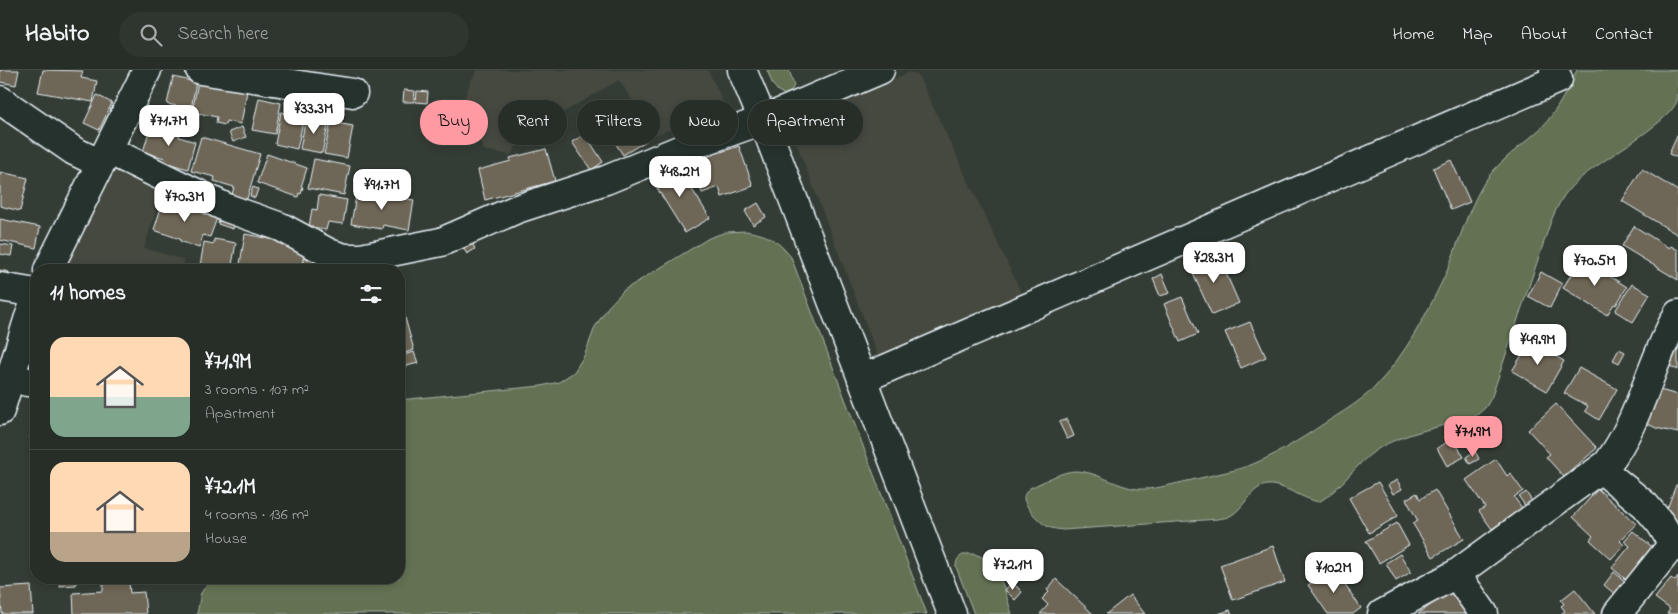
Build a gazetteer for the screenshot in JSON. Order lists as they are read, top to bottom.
{
  "page": {
    "header": "Habito",
    "search": "Search here",
    "nav": [
      "Home",
      "Map",
      "About",
      "Contact"
    ],
    "price": [
      "¥33.3M",
      "¥71.7M",
      "¥48.2M",
      "¥91.7M",
      "¥70.3M",
      "¥28.3M",
      "¥70.5M",
      "¥49.9M",
      "¥71.9M",
      "¥72.1M",
      "¥102M"
    ],
    "chip": [
      "Buy",
      "Rent",
      "Filters",
      "New",
      "Apartment"
    ],
    "heading": "11 homes",
    "list": [
      {
        "name": "¥71.9M",
        "note": "3 rooms · 107 m² · Apartment"
      },
      {
        "name": "¥72.1M",
        "note": "4 rooms · 136 m² · House"
      }
    ]
  }
}
